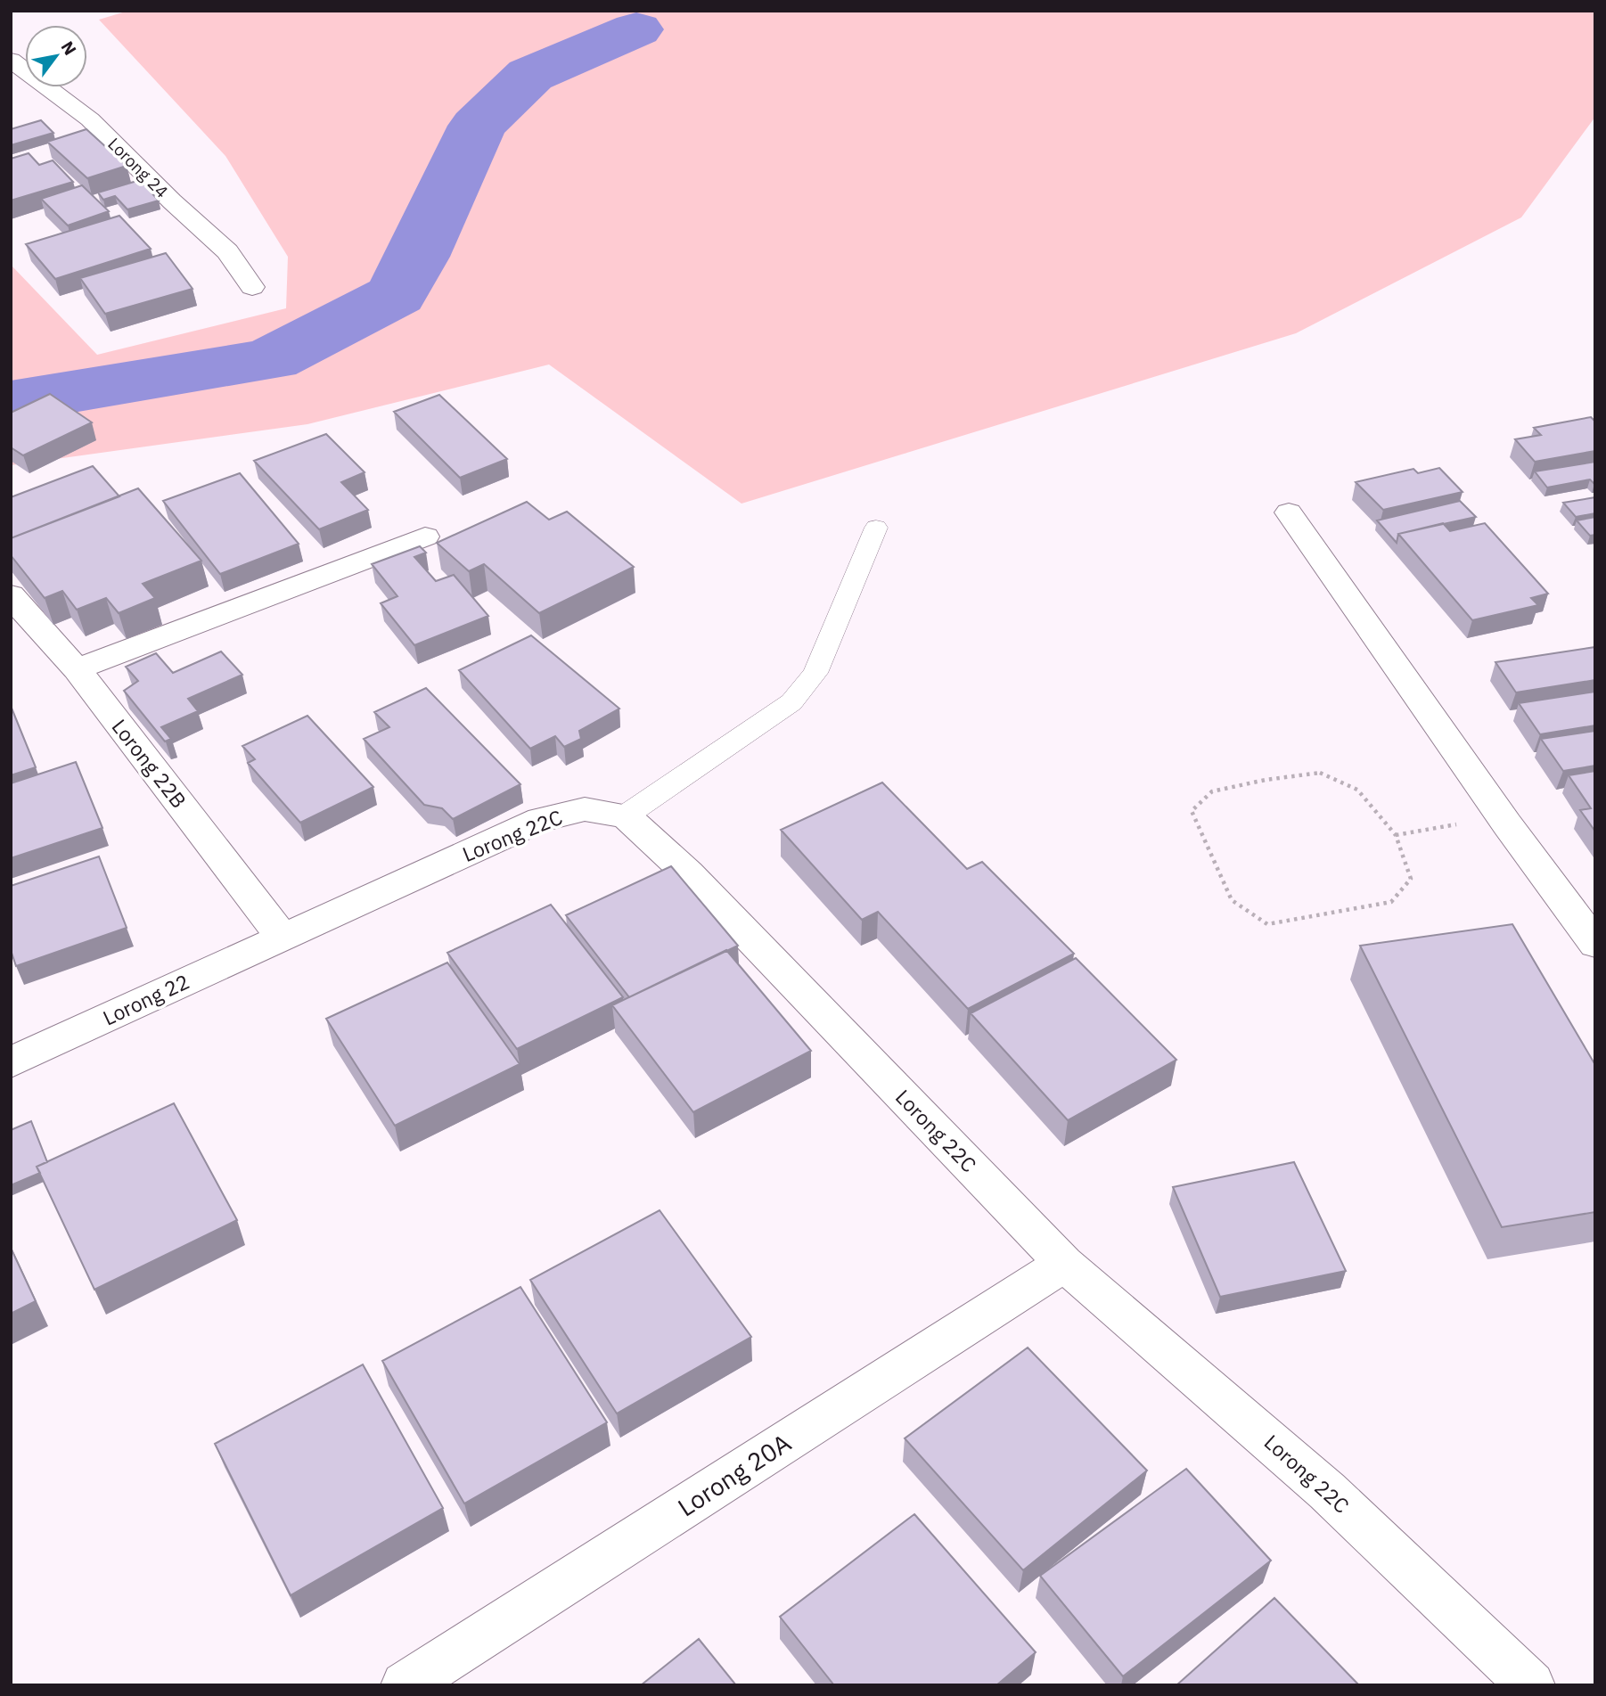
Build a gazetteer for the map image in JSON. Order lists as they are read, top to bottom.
{
  "streets": {
    "street": [
      "Lorong 24",
      "Lorong 22B",
      "Lorong 22C",
      "Lorong 22",
      "Lorong 20A"
    ]
  },
  "crossings": [
    ["Lorong 22B", "Lorong 22C"],
    ["Lorong 22B", "Lorong 22"],
    ["Lorong 22C", "Lorong 22"],
    ["Lorong 22C", "Lorong 20A"]
  ],
  "north": "top right"
}
